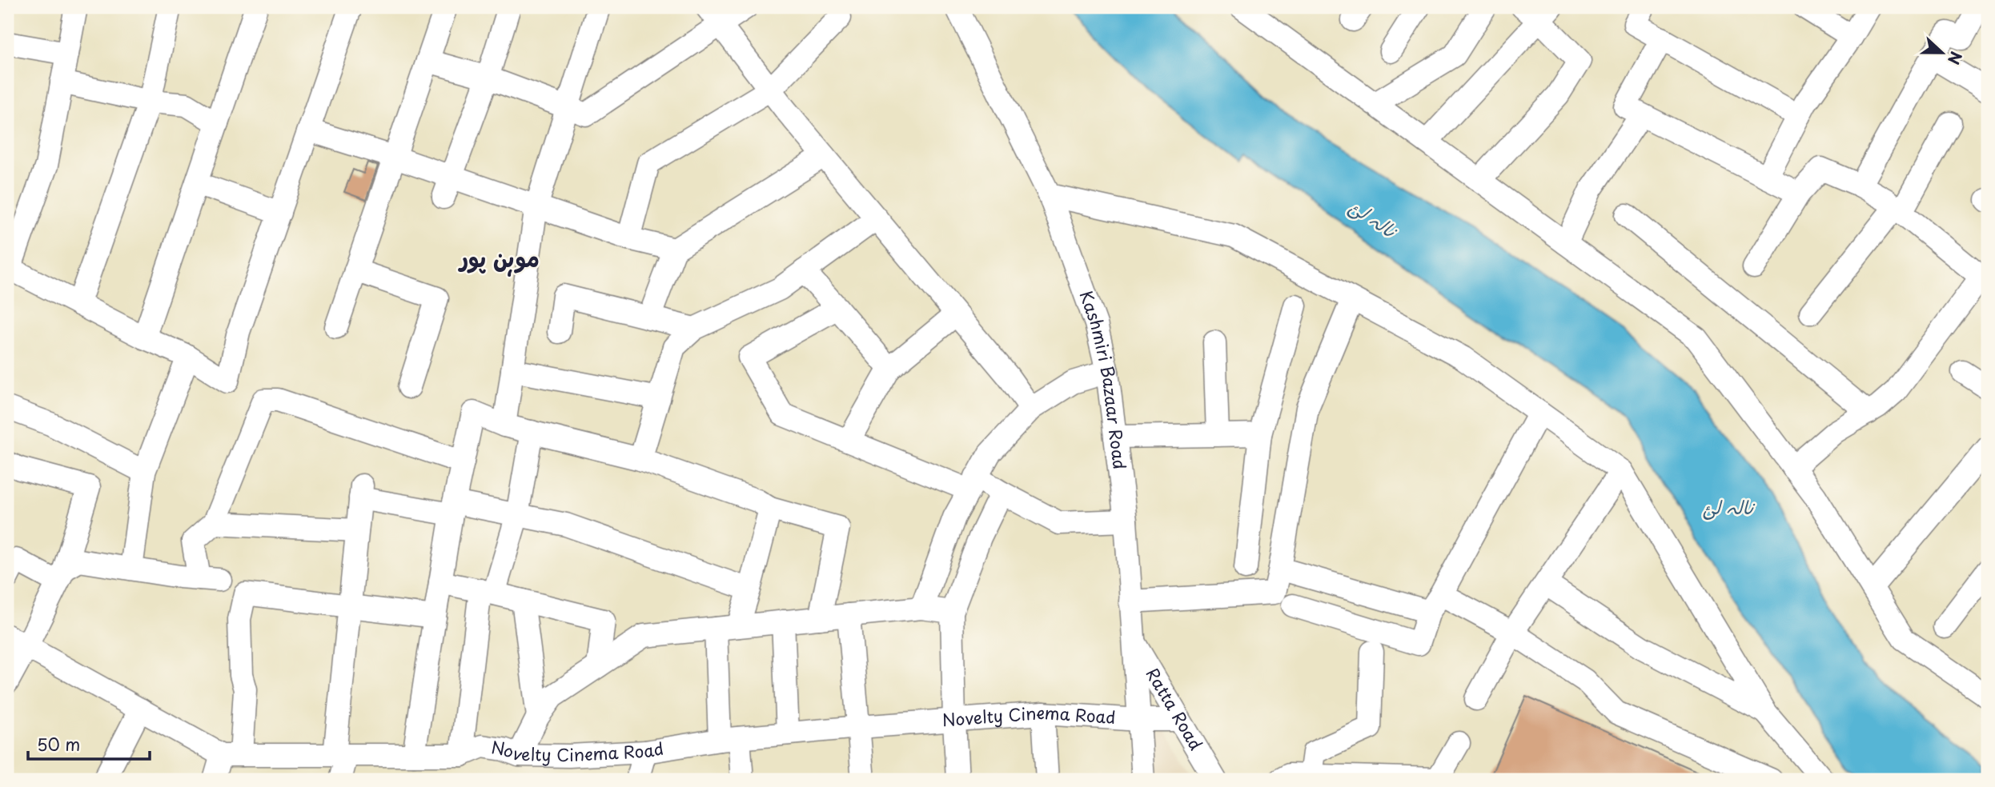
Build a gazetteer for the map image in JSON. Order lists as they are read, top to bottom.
{
  "streets": {
    "street": ["Kashmiri Bazaar Road", "Ratta Road", "Novelty Cinema Road"]
  },
  "crossings": [
    ["Kashmiri Bazaar Road", "Ratta Road"],
    ["Kashmiri Bazaar Road", "Novelty Cinema Road"],
    ["Ratta Road", "Novelty Cinema Road"]
  ],
  "districts": ["موہن پور"],
  "water": ["نالہ لئ"],
  "scale_bar": "50 m",
  "north": "right"
}
